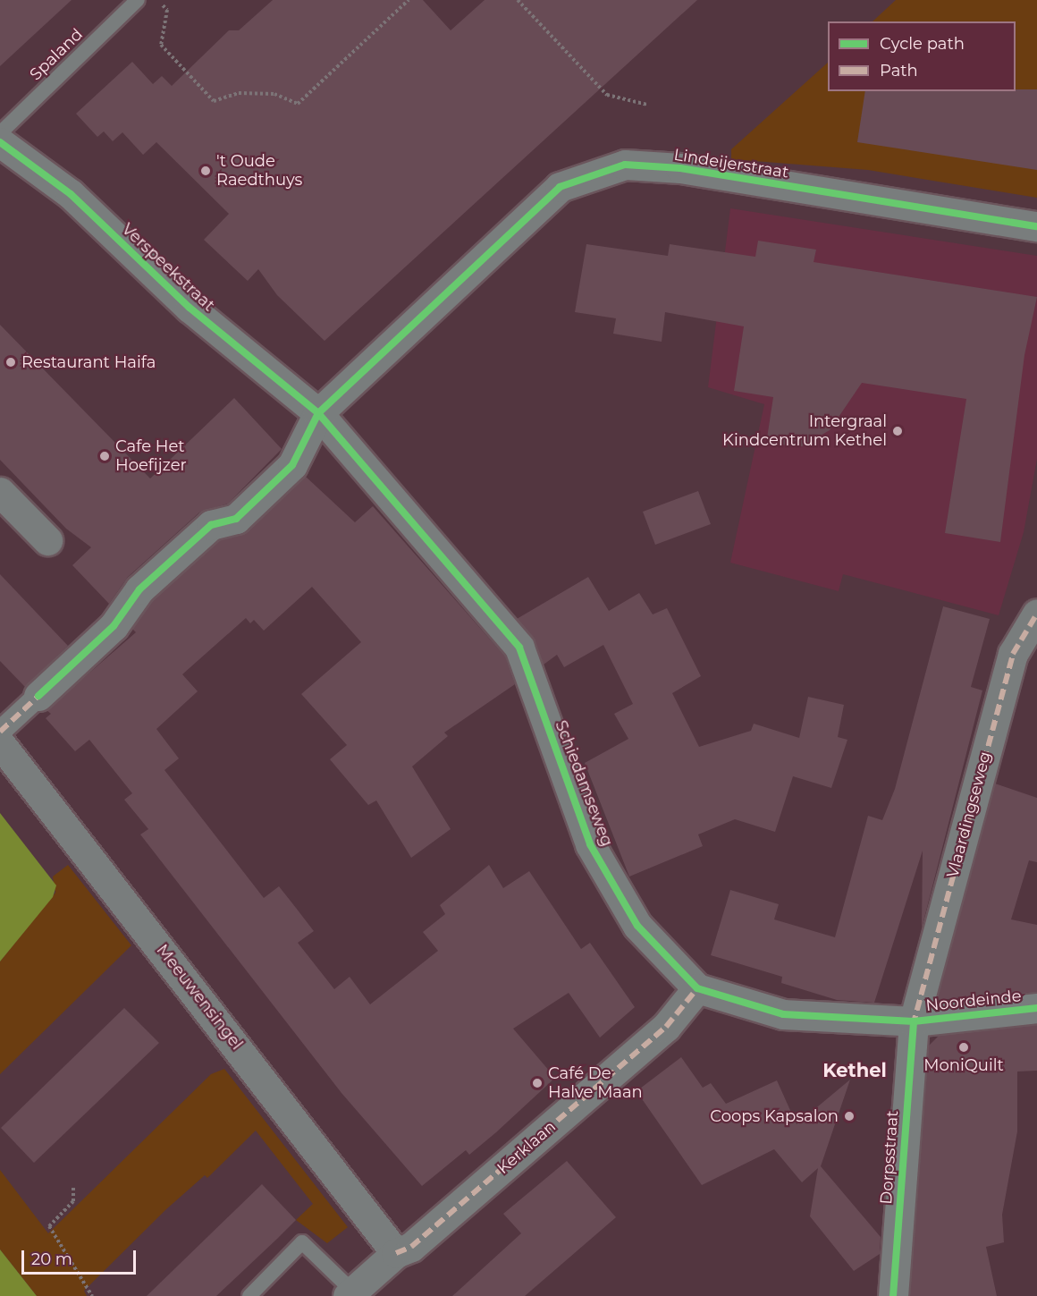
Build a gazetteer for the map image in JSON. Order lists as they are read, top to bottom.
{
  "streets": {
    "street": [
      "Lindeijerstraat",
      "Verspeekstraat",
      "Schiedamseweg",
      "Vlaardingseweg",
      "Meeuwensingel",
      "Noordeinde",
      "Kerklaan",
      "Dorpsstraat"
    ],
    "lane": ["Spaland"]
  },
  "crossings": [
    ["Lindeijerstraat", "Verspeekstraat"],
    ["Lindeijerstraat", "Schiedamseweg"],
    ["Verspeekstraat", "Schiedamseweg"],
    ["Schiedamseweg", "Vlaardingseweg"],
    ["Schiedamseweg", "Noordeinde"],
    ["Schiedamseweg", "Kerklaan"],
    ["Schiedamseweg", "Dorpsstraat"],
    ["Vlaardingseweg", "Noordeinde"],
    ["Vlaardingseweg", "Dorpsstraat"],
    ["Meeuwensingel", "Kerklaan"],
    ["Noordeinde", "Dorpsstraat"]
  ],
  "districts": ["Kethel"],
  "places": [
    "'t Oude Raedthuys",
    "Restaurant Haifa",
    "Intergraal Kindcentrum Kethel",
    "Cafe Het Hoefijzer",
    "MoniQuilt",
    "Café De Halve Maan",
    "Coops Kapsalon"
  ],
  "legend": ["Cycle path", "Path"],
  "scale_bar": "20 m"
}
